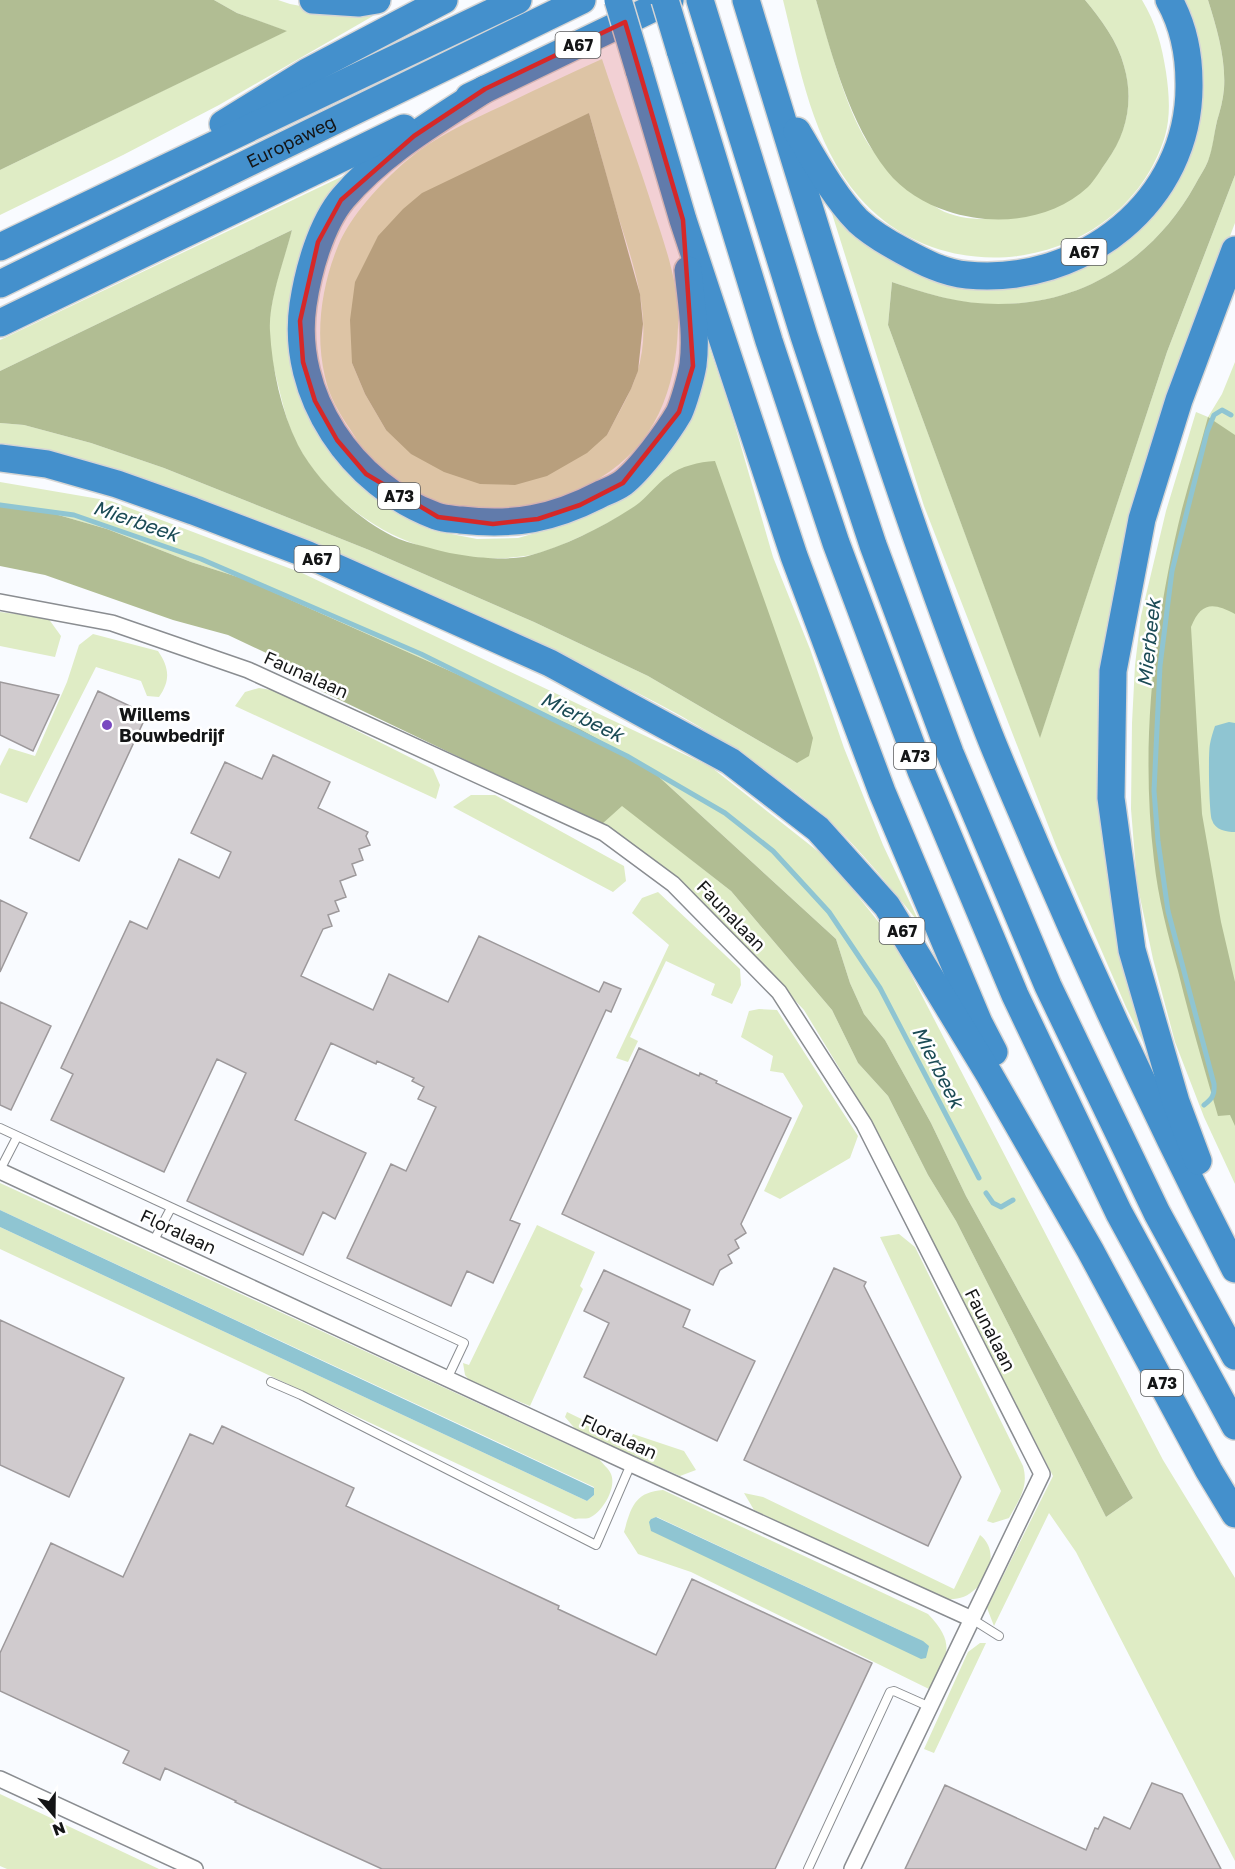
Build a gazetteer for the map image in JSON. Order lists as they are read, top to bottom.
{
  "streets": {
    "highway": ["A67", "Europaweg", "A73"],
    "street": ["Faunalaan", "Floralaan"]
  },
  "crossings": [
    ["A67", "A73"],
    ["Faunalaan", "Floralaan"]
  ],
  "water": ["Mierbeek"],
  "places": ["Willems Bouwbedrijf"],
  "north": "bottom"
}
